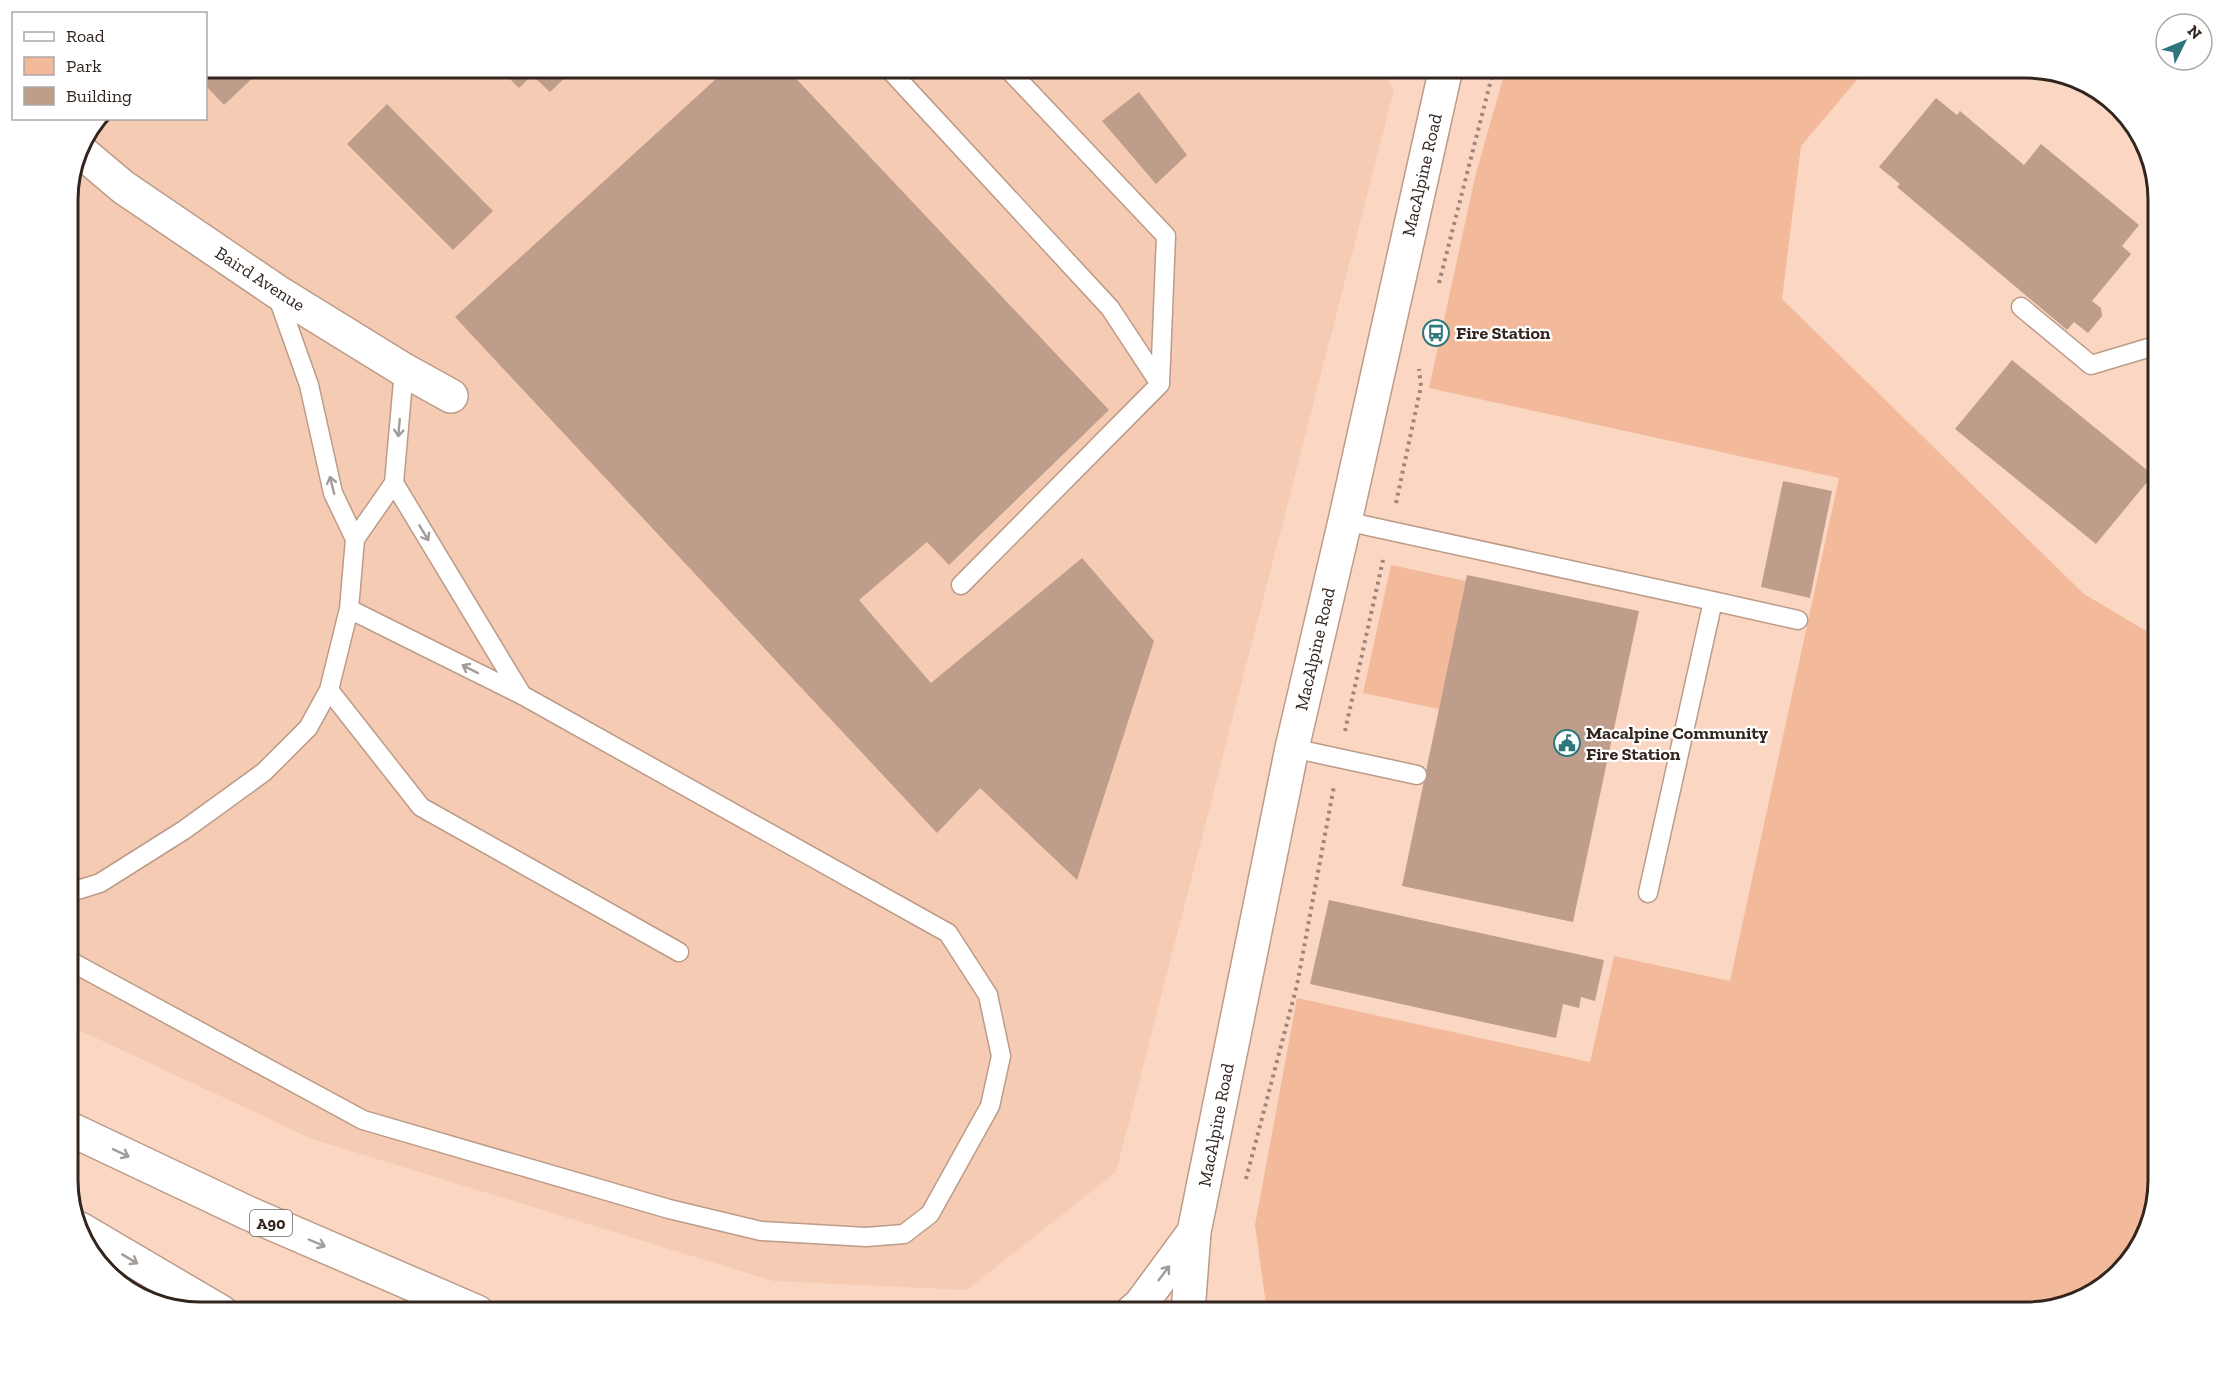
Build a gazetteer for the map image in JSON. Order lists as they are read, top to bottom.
{
  "streets": {
    "main road": ["MacAlpine Road", "Baird Avenue", "A90"]
  },
  "places": {
    "bus stop": ["Fire Station"],
    "public building": ["Macalpine Community Fire Station"]
  },
  "legend": ["Road", "Park", "Building"],
  "north": "top right"
}
